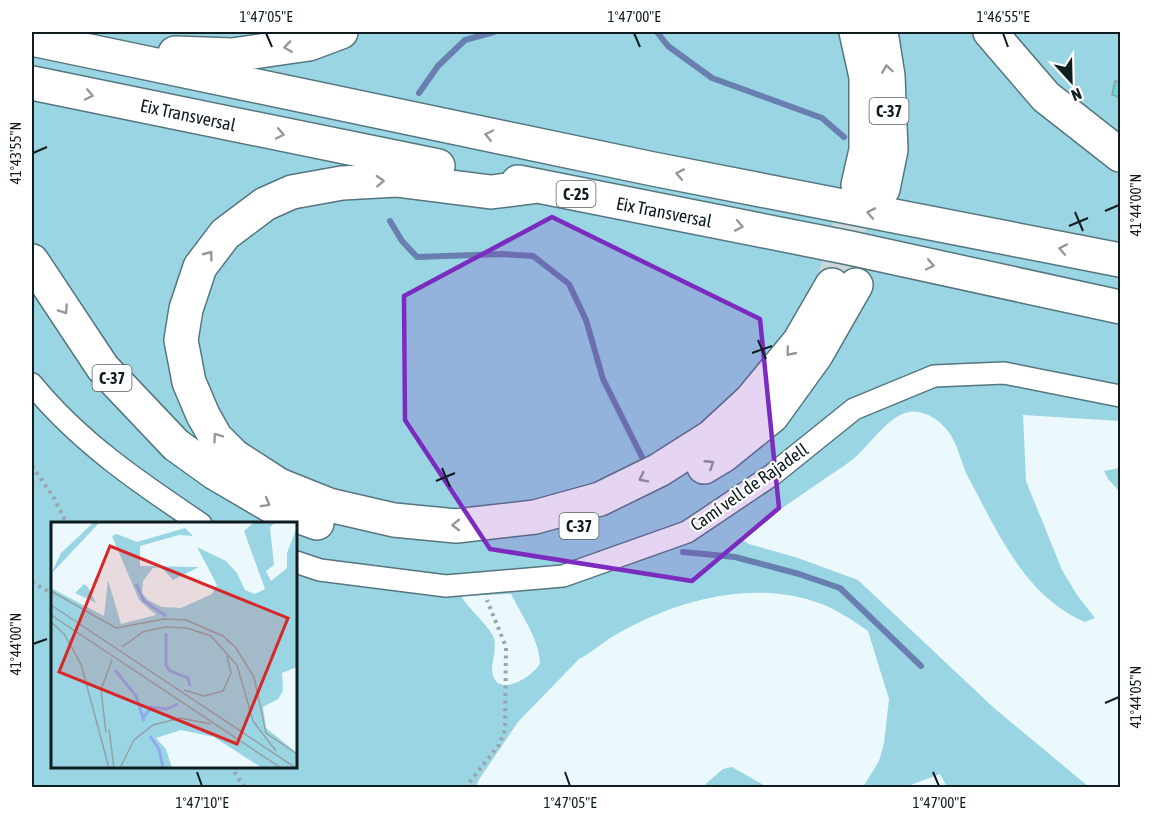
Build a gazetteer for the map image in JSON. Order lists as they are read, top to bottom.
{
  "streets": {
    "highway": ["C-37", "Eix Transversal", "C-25"],
    "street": ["Camí vell de Rajadell"]
  },
  "crossings": [
    ["C-37", "Eix Transversal"]
  ],
  "north": "bottom",
  "coordinates": [
    "1°47'05\"E",
    "1°47'00\"E",
    "1°46'55\"E",
    "41°43'55\"N",
    "41°44'00\"N",
    "41°44'05\"N",
    "1°47'10\"E"
  ]
}
